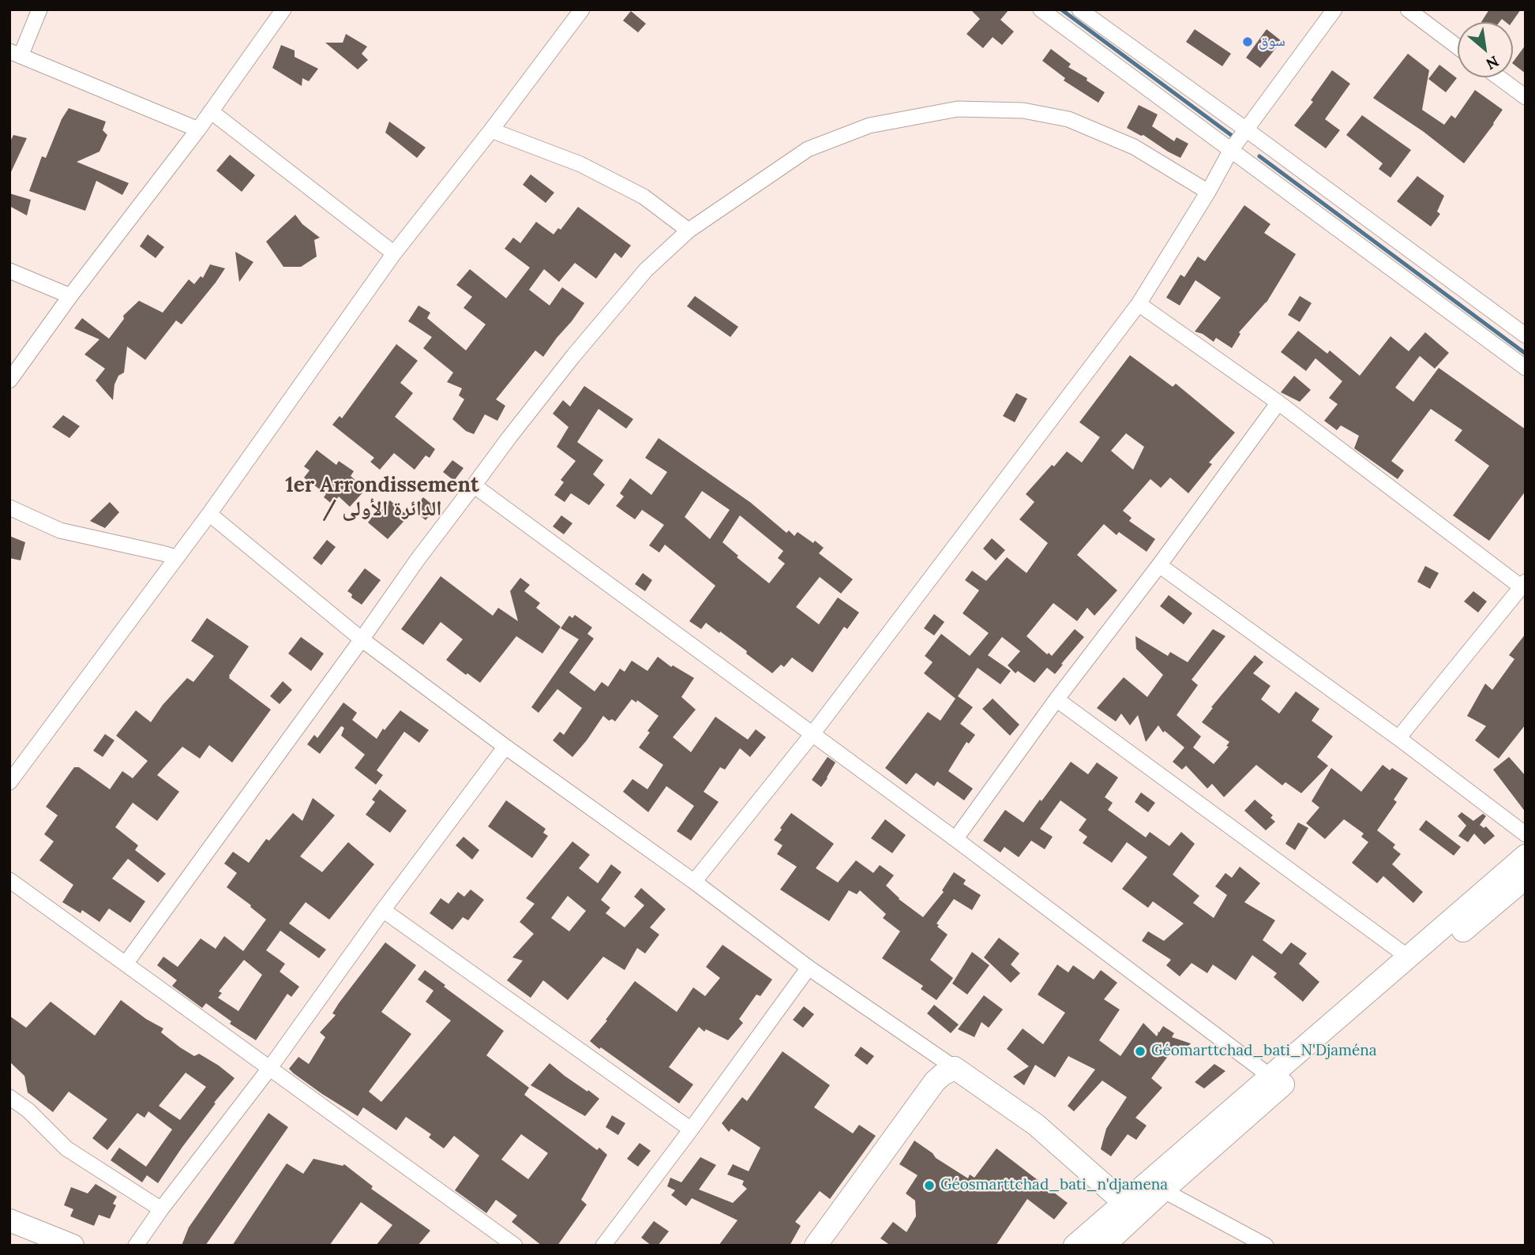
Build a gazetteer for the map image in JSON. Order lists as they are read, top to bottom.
{
  "districts": ["1er Arrondissement / الدائرة الأولى"],
  "places": ["سوق", "Géomarttchad_bati_N'Djaména", "Géosmarttchad_bati_n'djamena"],
  "north": "bottom right"
}
